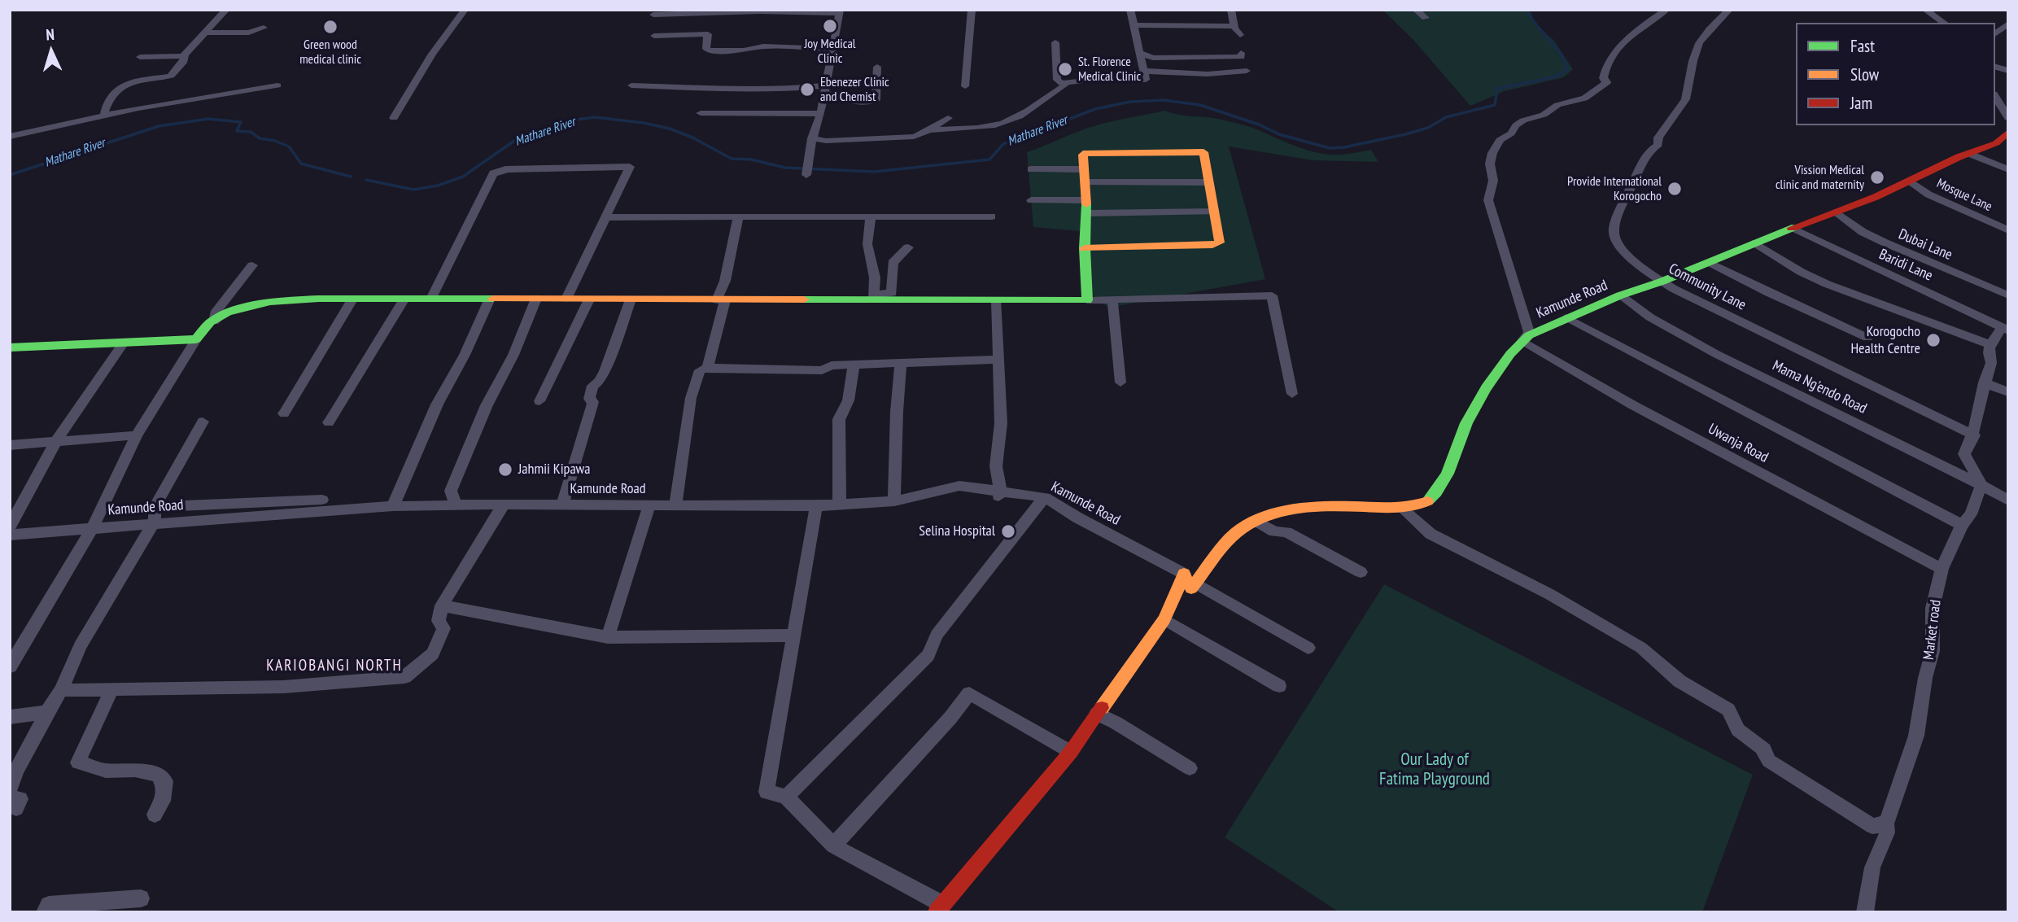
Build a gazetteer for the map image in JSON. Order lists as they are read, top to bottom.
{
  "streets": {
    "street": [
      "Mosque Lane",
      "Dubai Lane",
      "Baridi Lane",
      "Community Lane",
      "Kamunde Road",
      "Mama Ng'endo Road",
      "Uwanja Road",
      "Market road"
    ]
  },
  "crossings": [
    ["Mosque Lane", "Kamunde Road"],
    ["Dubai Lane", "Kamunde Road"],
    ["Baridi Lane", "Kamunde Road"],
    ["Community Lane", "Kamunde Road"],
    ["Kamunde Road", "Mama Ng'endo Road"],
    ["Kamunde Road", "Uwanja Road"],
    ["Mama Ng'endo Road", "Market road"],
    ["Uwanja Road", "Market road"]
  ],
  "districts": ["KARIOBANGI NORTH"],
  "water": ["Mathare River"],
  "parks": ["Our Lady of Fatima Playground"],
  "places": [
    "Joy Medical Clinic",
    "Green wood medical clinic",
    "St. Florence Medical Clinic",
    "Ebenezer Clinic and Chemist",
    "Vission Medical clinic and maternity",
    "Provide International Korogocho",
    "Korogocho Health Centre",
    "Jahmii Kipawa",
    "Selina Hospital"
  ],
  "legend": ["Fast", "Slow", "Jam"],
  "north": "top"
}
